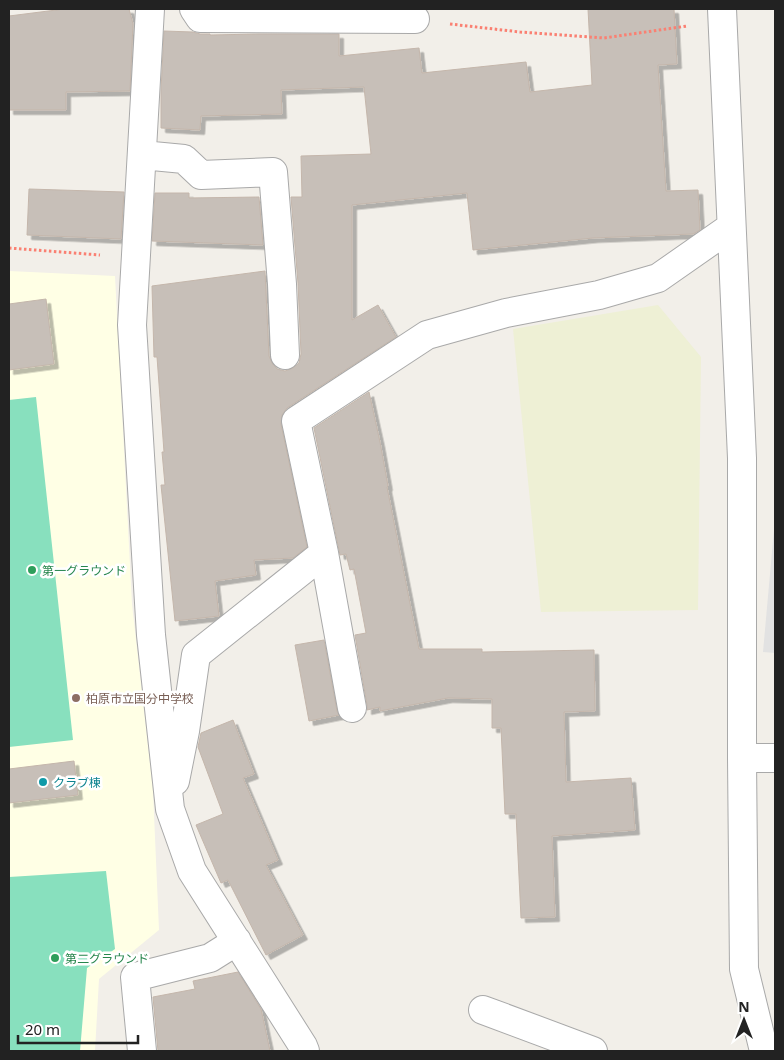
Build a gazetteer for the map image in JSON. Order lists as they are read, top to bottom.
{
  "places": [
    "第一グラウンド",
    "柏原市立国分中学校",
    "クラブ棟",
    "第二グラウンド"
  ],
  "scale_bar": "20 m",
  "north": "top"
}
